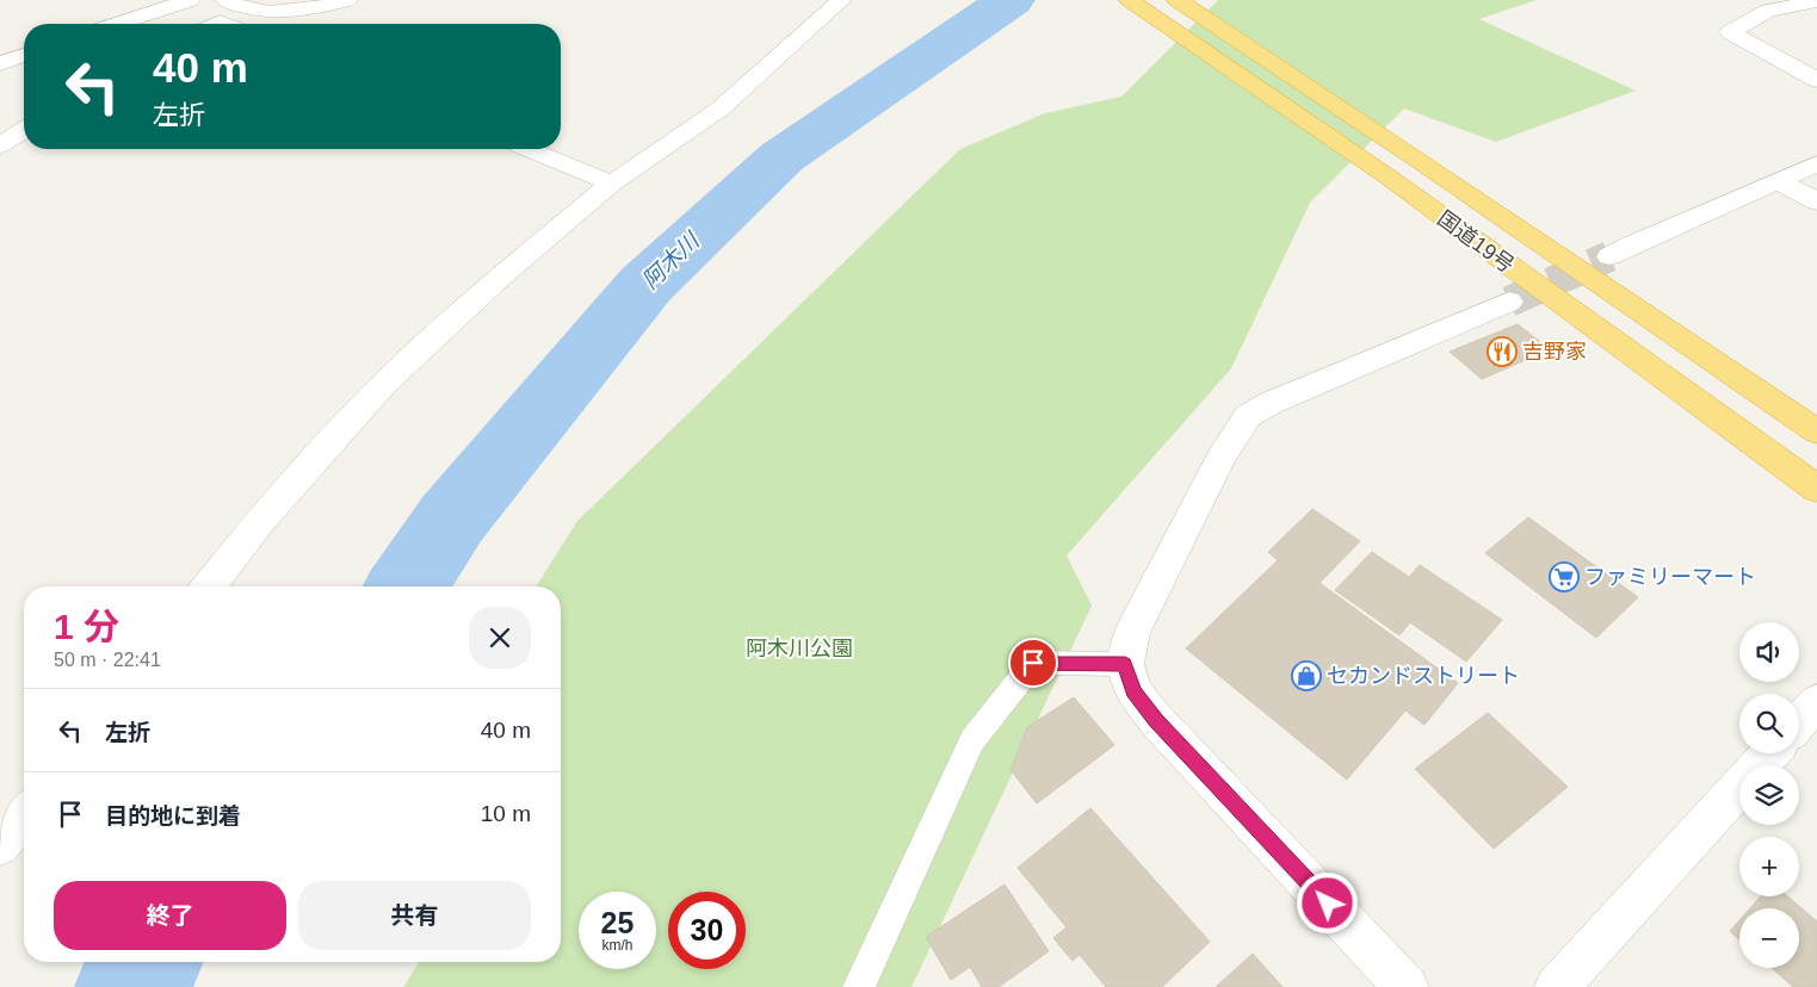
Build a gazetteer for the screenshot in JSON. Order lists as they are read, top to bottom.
{
  "streets": {
    "highway": ["国道19号"]
  },
  "water": ["阿木川"],
  "parks": ["阿木川公園"],
  "places": {
    "restaurant": ["吉野家"],
    "supermarket": ["ファミリーマート"],
    "shop": ["セカンドストリート"]
  },
  "page": {
    "turn": ["40 m", "左折"],
    "heading": ["1 分", "50 m · 22:41"],
    "map_buttons": ["+", "−"],
    "list": [
      {
        "name": "左折",
        "value": "40 m"
      },
      {
        "name": "目的地に到着",
        "value": "10 m"
      }
    ],
    "buttons": ["終了", "共有"],
    "speed": "25 km/h",
    "limit": "30"
  }
}
